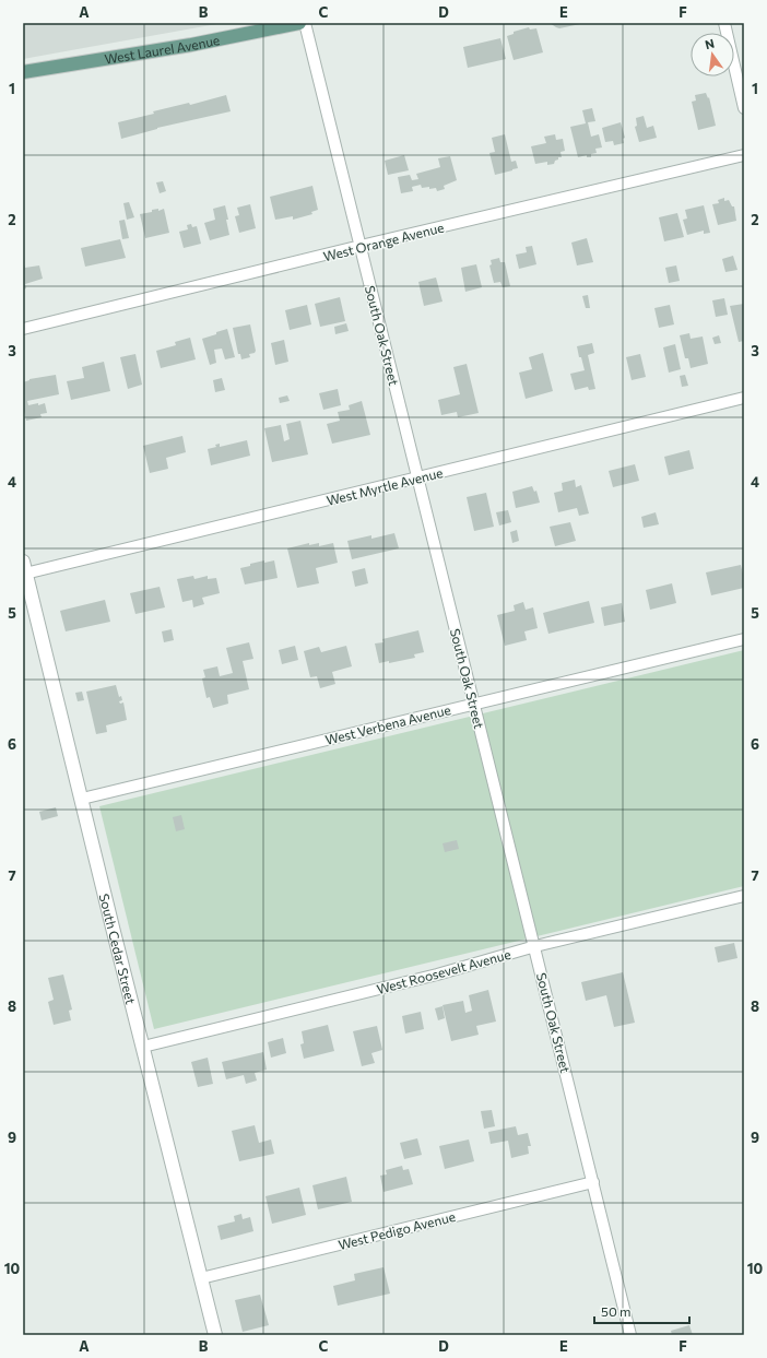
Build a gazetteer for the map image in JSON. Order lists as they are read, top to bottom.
{
  "streets": {
    "main road": ["West Laurel Avenue"],
    "street": [
      "West Orange Avenue",
      "South Oak Street",
      "West Myrtle Avenue",
      "West Verbena Avenue",
      "South Cedar Street",
      "West Roosevelt Avenue",
      "West Pedigo Avenue"
    ]
  },
  "crossings": [
    ["West Orange Avenue", "South Oak Street"],
    ["South Oak Street", "West Myrtle Avenue"],
    ["South Oak Street", "West Verbena Avenue"],
    ["South Oak Street", "West Roosevelt Avenue"],
    ["South Oak Street", "West Pedigo Avenue"],
    ["West Myrtle Avenue", "South Cedar Street"],
    ["West Verbena Avenue", "South Cedar Street"],
    ["South Cedar Street", "West Roosevelt Avenue"],
    ["South Cedar Street", "West Pedigo Avenue"]
  ],
  "scale_bar": "50 m",
  "north": "top",
  "grid": {
    "columns": [
      "A",
      "B",
      "C",
      "D",
      "E",
      "F"
    ],
    "rows": [
      "1",
      "2",
      "3",
      "4",
      "5",
      "6",
      "7",
      "8",
      "9",
      "10"
    ]
  }
}
